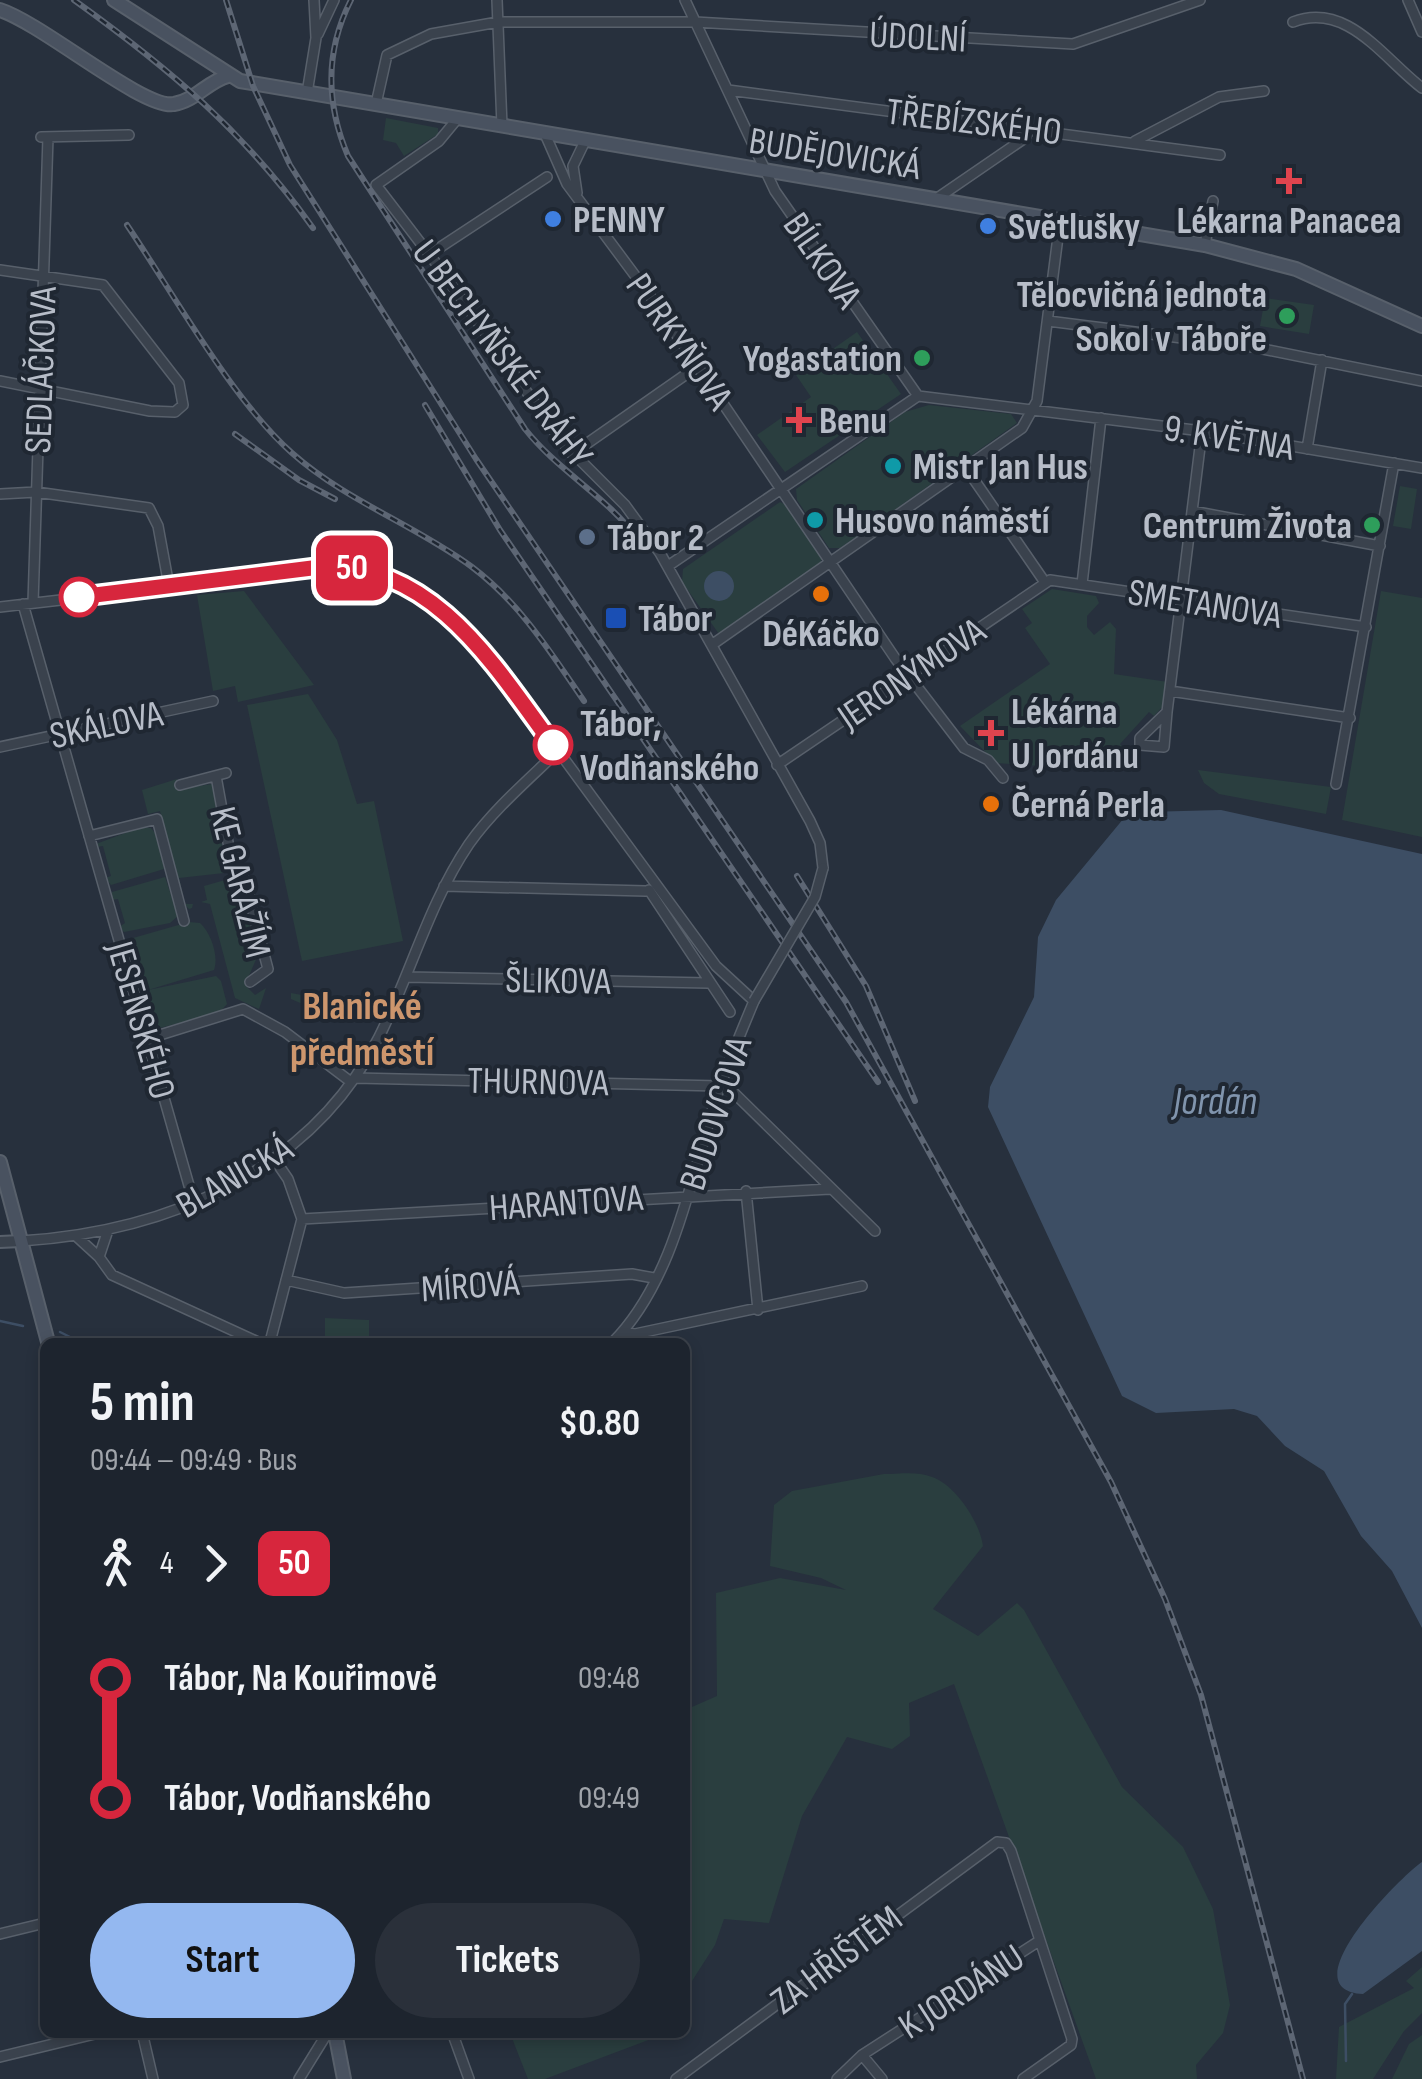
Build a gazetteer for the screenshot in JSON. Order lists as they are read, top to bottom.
{
  "streets": {
    "main road": ["BUDĚJOVICKÁ"],
    "street": [
      "ÚDOLNÍ",
      "TŘEBÍZSKÉHO",
      "BÍLKOVA",
      "PURKYŇOVA",
      "U BECHYŇSKÉ DRÁHY",
      "SEDLÁČKOVA",
      "9. KVĚTNA",
      "SMETANOVA",
      "JERONÝMOVA",
      "SKÁLOVA",
      "KE GARÁŽÍM",
      "ŠLIKOVA",
      "JESENSKÉHO",
      "THURNOVA",
      "BUDOVCOVA",
      "BLANICKÁ",
      "HARANTOVA",
      "MÍROVÁ",
      "ZA HŘIŠTĚM",
      "K JORDÁNU"
    ]
  },
  "crossings": [
    ["ÚDOLNÍ", "BUDĚJOVICKÁ"],
    ["ÚDOLNÍ", "BÍLKOVA"],
    ["TŘEBÍZSKÉHO", "BÍLKOVA"],
    ["BUDĚJOVICKÁ", "BÍLKOVA"],
    ["BUDĚJOVICKÁ", "PURKYŇOVA"],
    ["BUDĚJOVICKÁ", "U BECHYŇSKÉ DRÁHY"],
    ["SEDLÁČKOVA", "JESENSKÉHO"],
    ["SMETANOVA", "JERONÝMOVA"],
    ["JERONÝMOVA", "BUDOVCOVA"],
    ["SKÁLOVA", "JESENSKÉHO"],
    ["ŠLIKOVA", "BLANICKÁ"],
    ["JESENSKÉHO", "BLANICKÁ"],
    ["THURNOVA", "BUDOVCOVA"],
    ["THURNOVA", "BLANICKÁ"],
    ["BUDOVCOVA", "HARANTOVA"],
    ["BUDOVCOVA", "MÍROVÁ"],
    ["ZA HŘIŠTĚM", "K JORDÁNU"]
  ],
  "districts": ["Blanické předměstí"],
  "water": ["Jordán"],
  "places": {
    "health": ["Lékarna Panacea", "Benu", "Lékárna U Jordánu"],
    "other": [
      "PENNY",
      "Světlušky",
      "Tělocvičná jednota Sokol v Táboře",
      "Yogastation",
      "Mistr Jan Hus",
      "Husovo náměstí",
      "Centrum Života",
      "Tábor 2",
      "DéKáčko",
      "Tábor, Vodňanského",
      "Černá Perla"
    ],
    "transit": ["Tábor"]
  },
  "lines": ["bus line 50"],
  "page": {
    "on_map": "50",
    "heading": ["5 min", "09:44 – 09:49 · Bus", "$0.80"],
    "legs": ["4", "50"],
    "list": [
      {
        "name": "Tábor, Na Kouřimově",
        "value": "09:48"
      },
      {
        "name": "Tábor, Vodňanského",
        "value": "09:49"
      }
    ],
    "buttons": ["Start", "Tickets"]
  }
}
